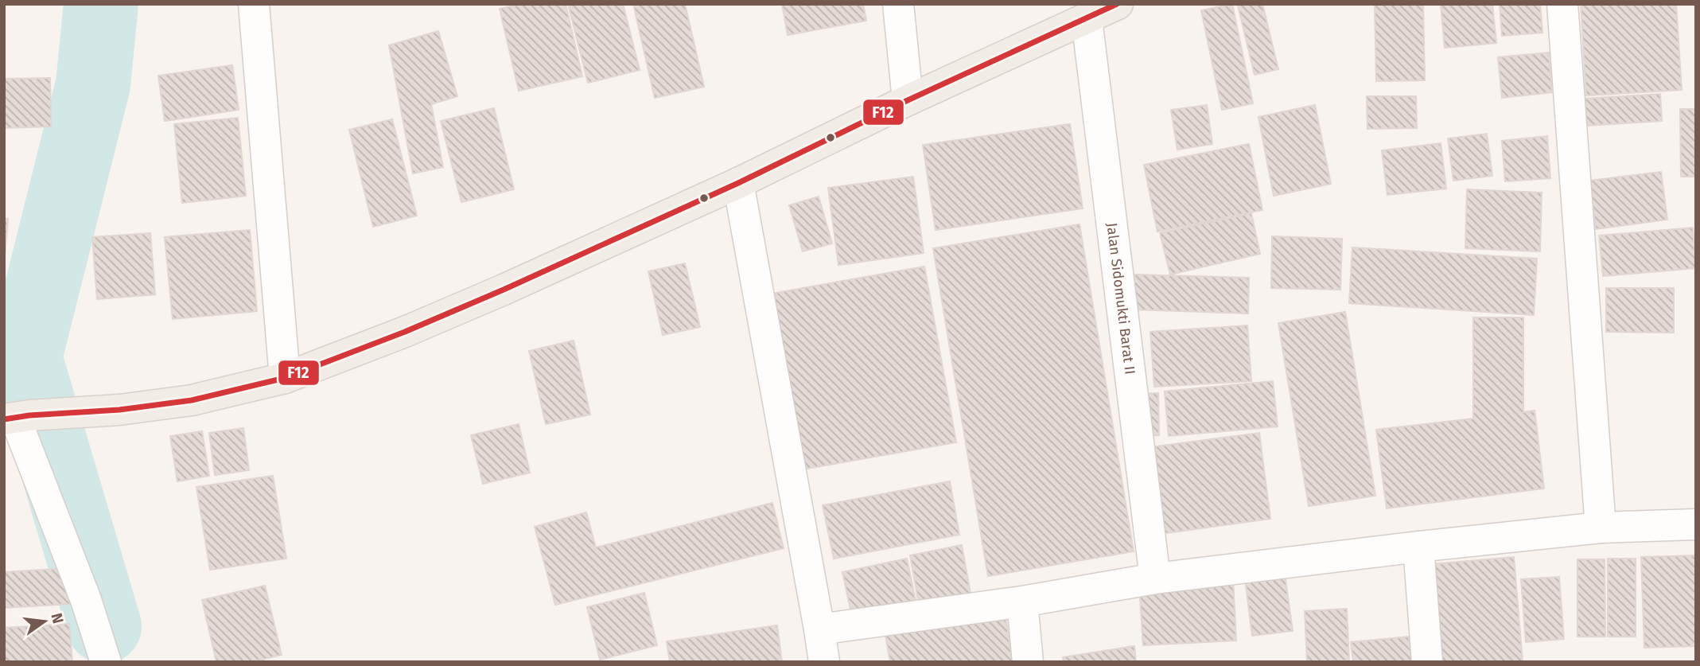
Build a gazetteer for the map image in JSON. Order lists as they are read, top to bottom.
{
  "streets": {
    "street": ["Jalan Sidomukti Barat II"]
  },
  "lines": ["transit line F12"],
  "north": "right"
}
